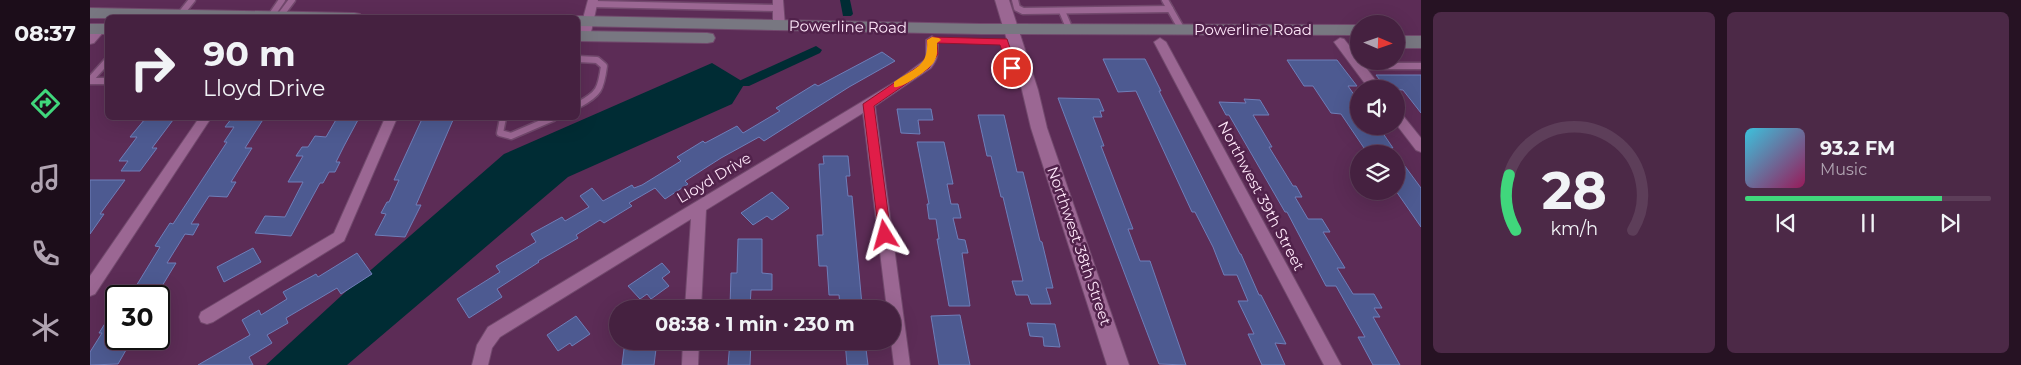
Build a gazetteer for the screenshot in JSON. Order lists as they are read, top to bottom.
{
  "streets": {
    "main road": ["Powerline Road"],
    "street": ["Lloyd Drive", "Northwest 39th Street", "Northwest 38th Street"]
  },
  "crossings": [
    ["Powerline Road", "Lloyd Drive"],
    ["Powerline Road", "Northwest 39th Street"],
    ["Powerline Road", "Northwest 38th Street"]
  ],
  "north": "right",
  "page": {
    "tabs": "08:37",
    "turn": ["90 m", "Lloyd Drive"],
    "song": ["93.2 FM", "Music"],
    "limit": "30",
    "trip": "08:38 · 1 min · 230 m",
    "gauge": ["28", "km/h"]
  }
}
